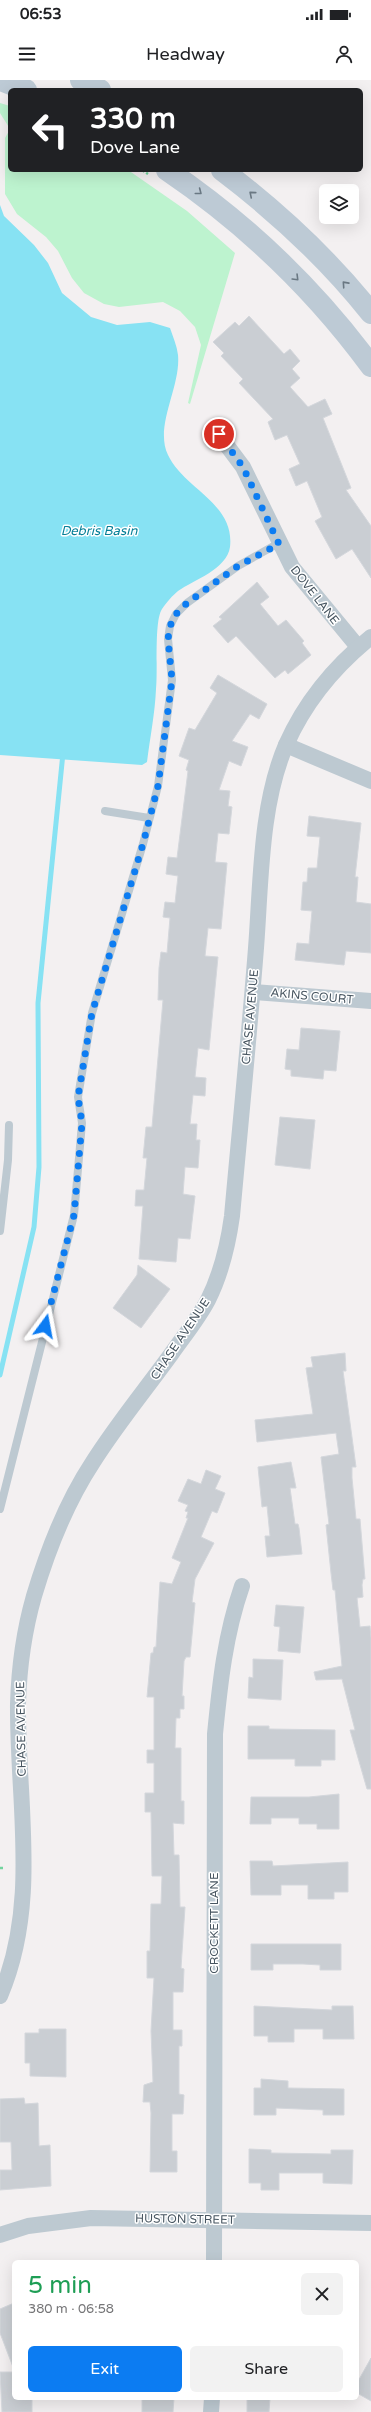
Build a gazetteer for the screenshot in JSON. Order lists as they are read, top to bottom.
{
  "streets": {
    "street": [
      "DOVE LANE",
      "AKINS COURT",
      "CHASE AVENUE",
      "CROCKETT LANE",
      "HUSTON STREET"
    ]
  },
  "crossings": [
    ["DOVE LANE", "CHASE AVENUE"],
    ["AKINS COURT", "CHASE AVENUE"],
    ["CROCKETT LANE", "HUSTON STREET"]
  ],
  "water": ["Debris Basin"],
  "page": {
    "status": "06:53",
    "header": "Headway",
    "turn": ["330 m", "Dove Lane"],
    "heading": ["5 min", "380 m · 06:58"],
    "buttons": ["Exit", "Share"]
  }
}
